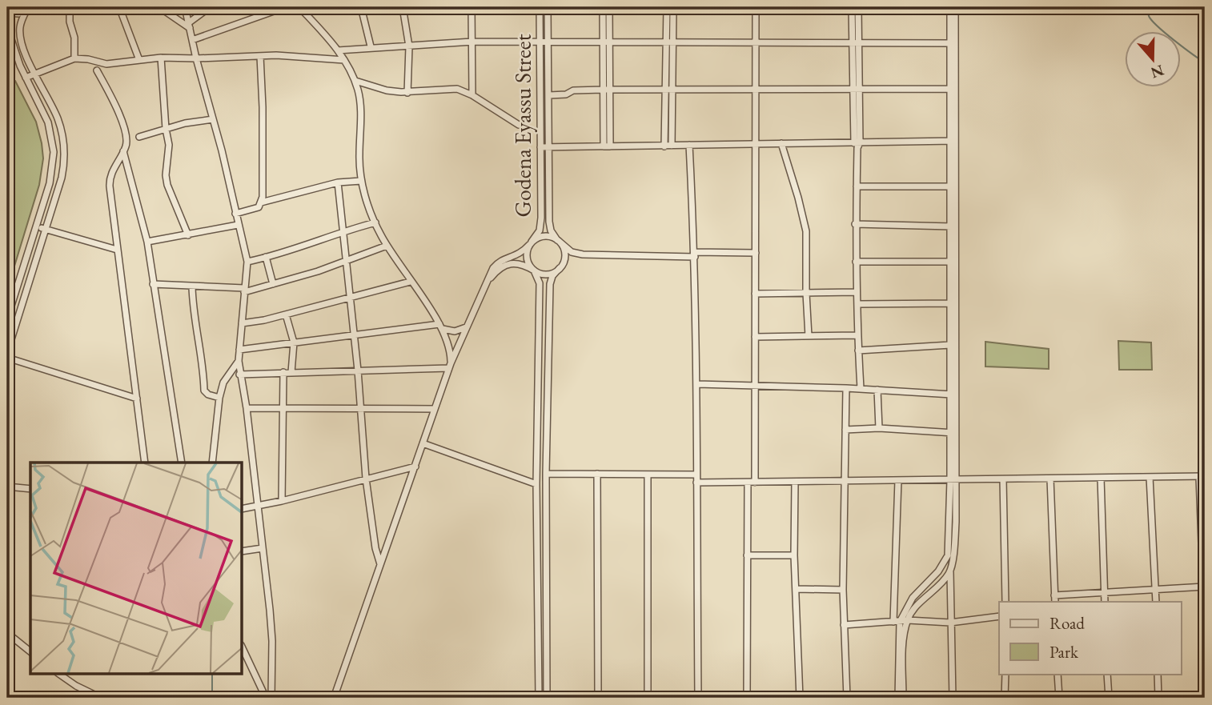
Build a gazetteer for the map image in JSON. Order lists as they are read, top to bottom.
{
  "streets": {
    "street": ["Godena Eyassu Street"]
  },
  "legend": ["Road", "Park"],
  "north": "bottom"
}
